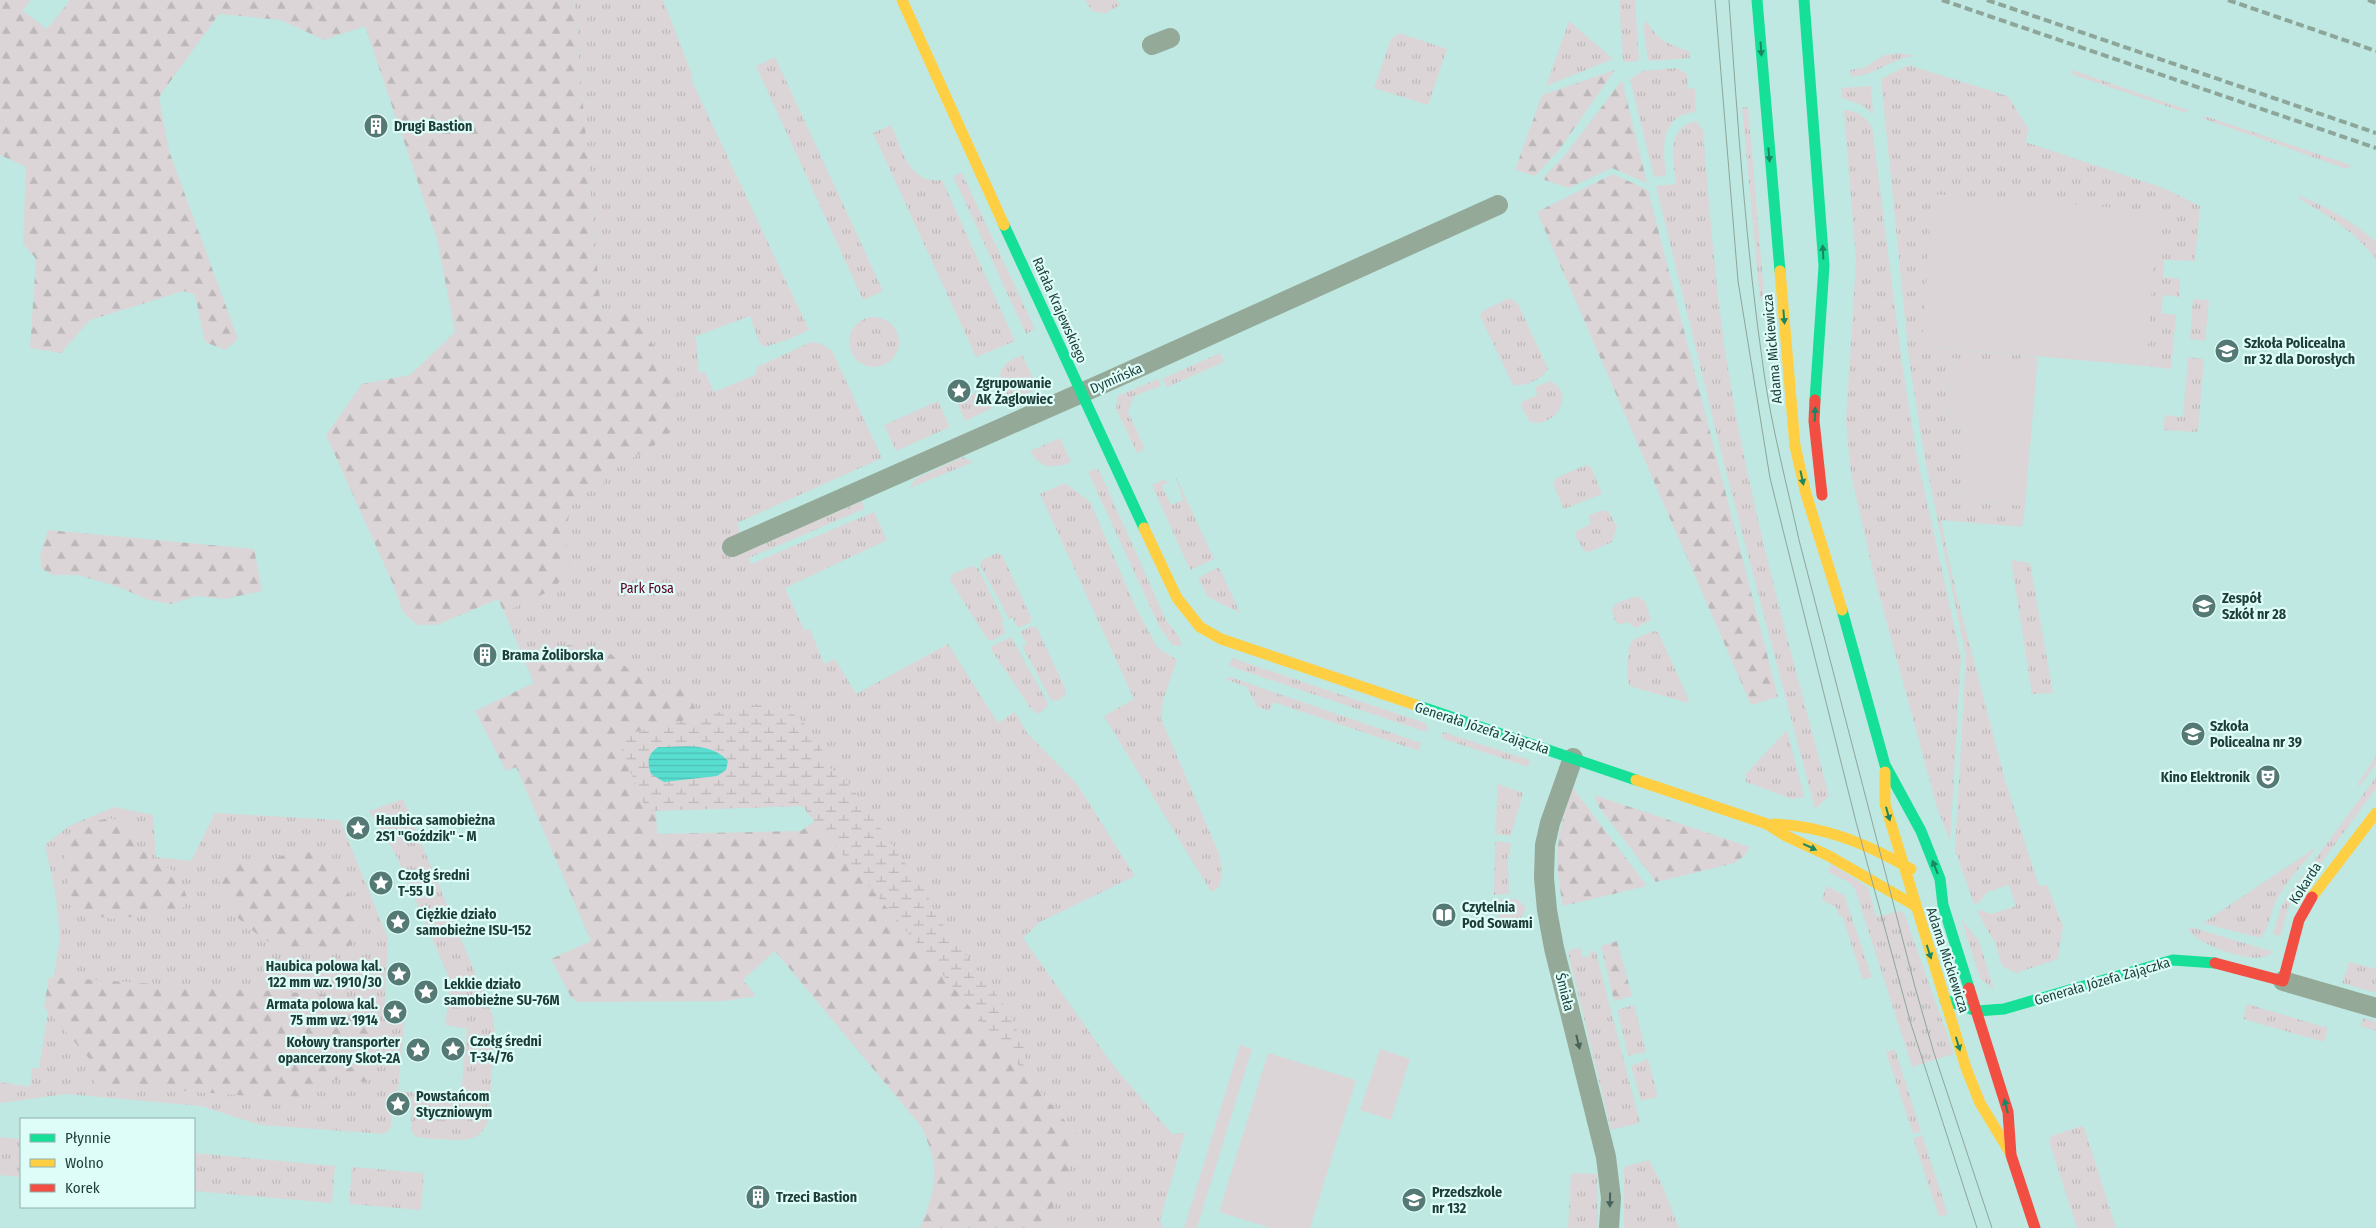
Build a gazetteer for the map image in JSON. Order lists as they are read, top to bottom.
{
  "streets": {
    "main road": [
      "Rafała Krajewskiego",
      "Adama Mickiewicza",
      "Generała Józefa Zajączka",
      "Kokarda"
    ],
    "street": ["Dymińska", "Śmiała"]
  },
  "crossings": [
    ["Rafała Krajewskiego", "Dymińska"],
    ["Rafała Krajewskiego", "Generała Józefa Zajączka"],
    ["Adama Mickiewicza", "Generała Józefa Zajączka"],
    ["Generała Józefa Zajączka", "Kokarda"],
    ["Generała Józefa Zajączka", "Śmiała"]
  ],
  "one_way": ["Śmiała"],
  "parks": ["Park Fosa"],
  "places": {
    "building": ["Drugi Bastion", "Brama Żoliborska", "Trzeci Bastion"],
    "school or university": [
      "Szkoła Policealna nr 32 dla Dorosłych",
      "Zespół Szkół nr 28",
      "Szkoła Policealna nr 39",
      "Przedszkole nr 132"
    ],
    "place": [
      "Zgrupowanie AK Żaglowiec",
      "Haubica samobieżna 2S1 \"Goździk\" - M",
      "Czołg średni T-55 U",
      "Ciężkie działo samobieżne ISU-152",
      "Haubica polowa kal. 122 mm wz. 1910/30",
      "Lekkie działo samobieżne SU-76M",
      "Armata polowa kal. 75 mm wz. 1914",
      "Czołg średni T-34/76",
      "Kołowy transporter opancerzony Skot-2A",
      "Powstańcom Styczniowym"
    ],
    "theatre": ["Kino Elektronik"],
    "library": ["Czytelnia Pod Sowami"]
  },
  "legend": ["Płynnie", "Wolno", "Korek"]
}
